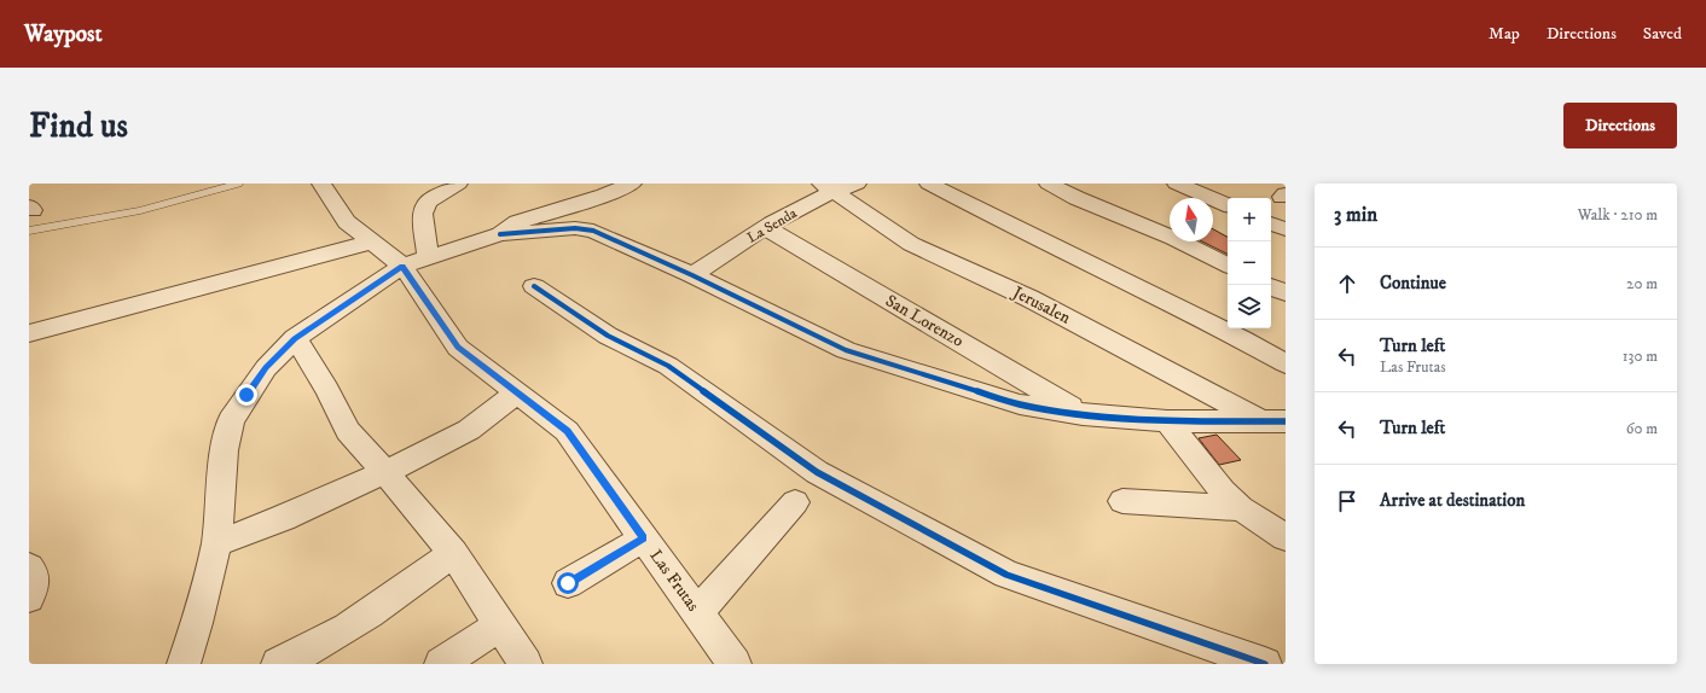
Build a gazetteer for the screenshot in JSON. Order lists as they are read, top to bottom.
{
  "streets": {
    "street": [
      "La Senda",
      "Jerusalen",
      "San Lorenzo",
      "Las Frutas"
    ]
  },
  "crossings": [
    ["La Senda", "Jerusalen"],
    ["La Senda", "San Lorenzo"]
  ],
  "north": "top",
  "page": {
    "header": "Waypost",
    "nav": ["Map", "Directions", "Saved"],
    "buttons": "Directions",
    "title": "Find us",
    "heading": ["3 min", "Walk · 210 m"],
    "map_buttons": ["+", "−"],
    "list": [
      ["Continue", "20 m"],
      ["Turn left", "Las Frutas", "130 m"],
      ["Turn left", "60 m"],
      "Arrive at destination"
    ]
  }
}
